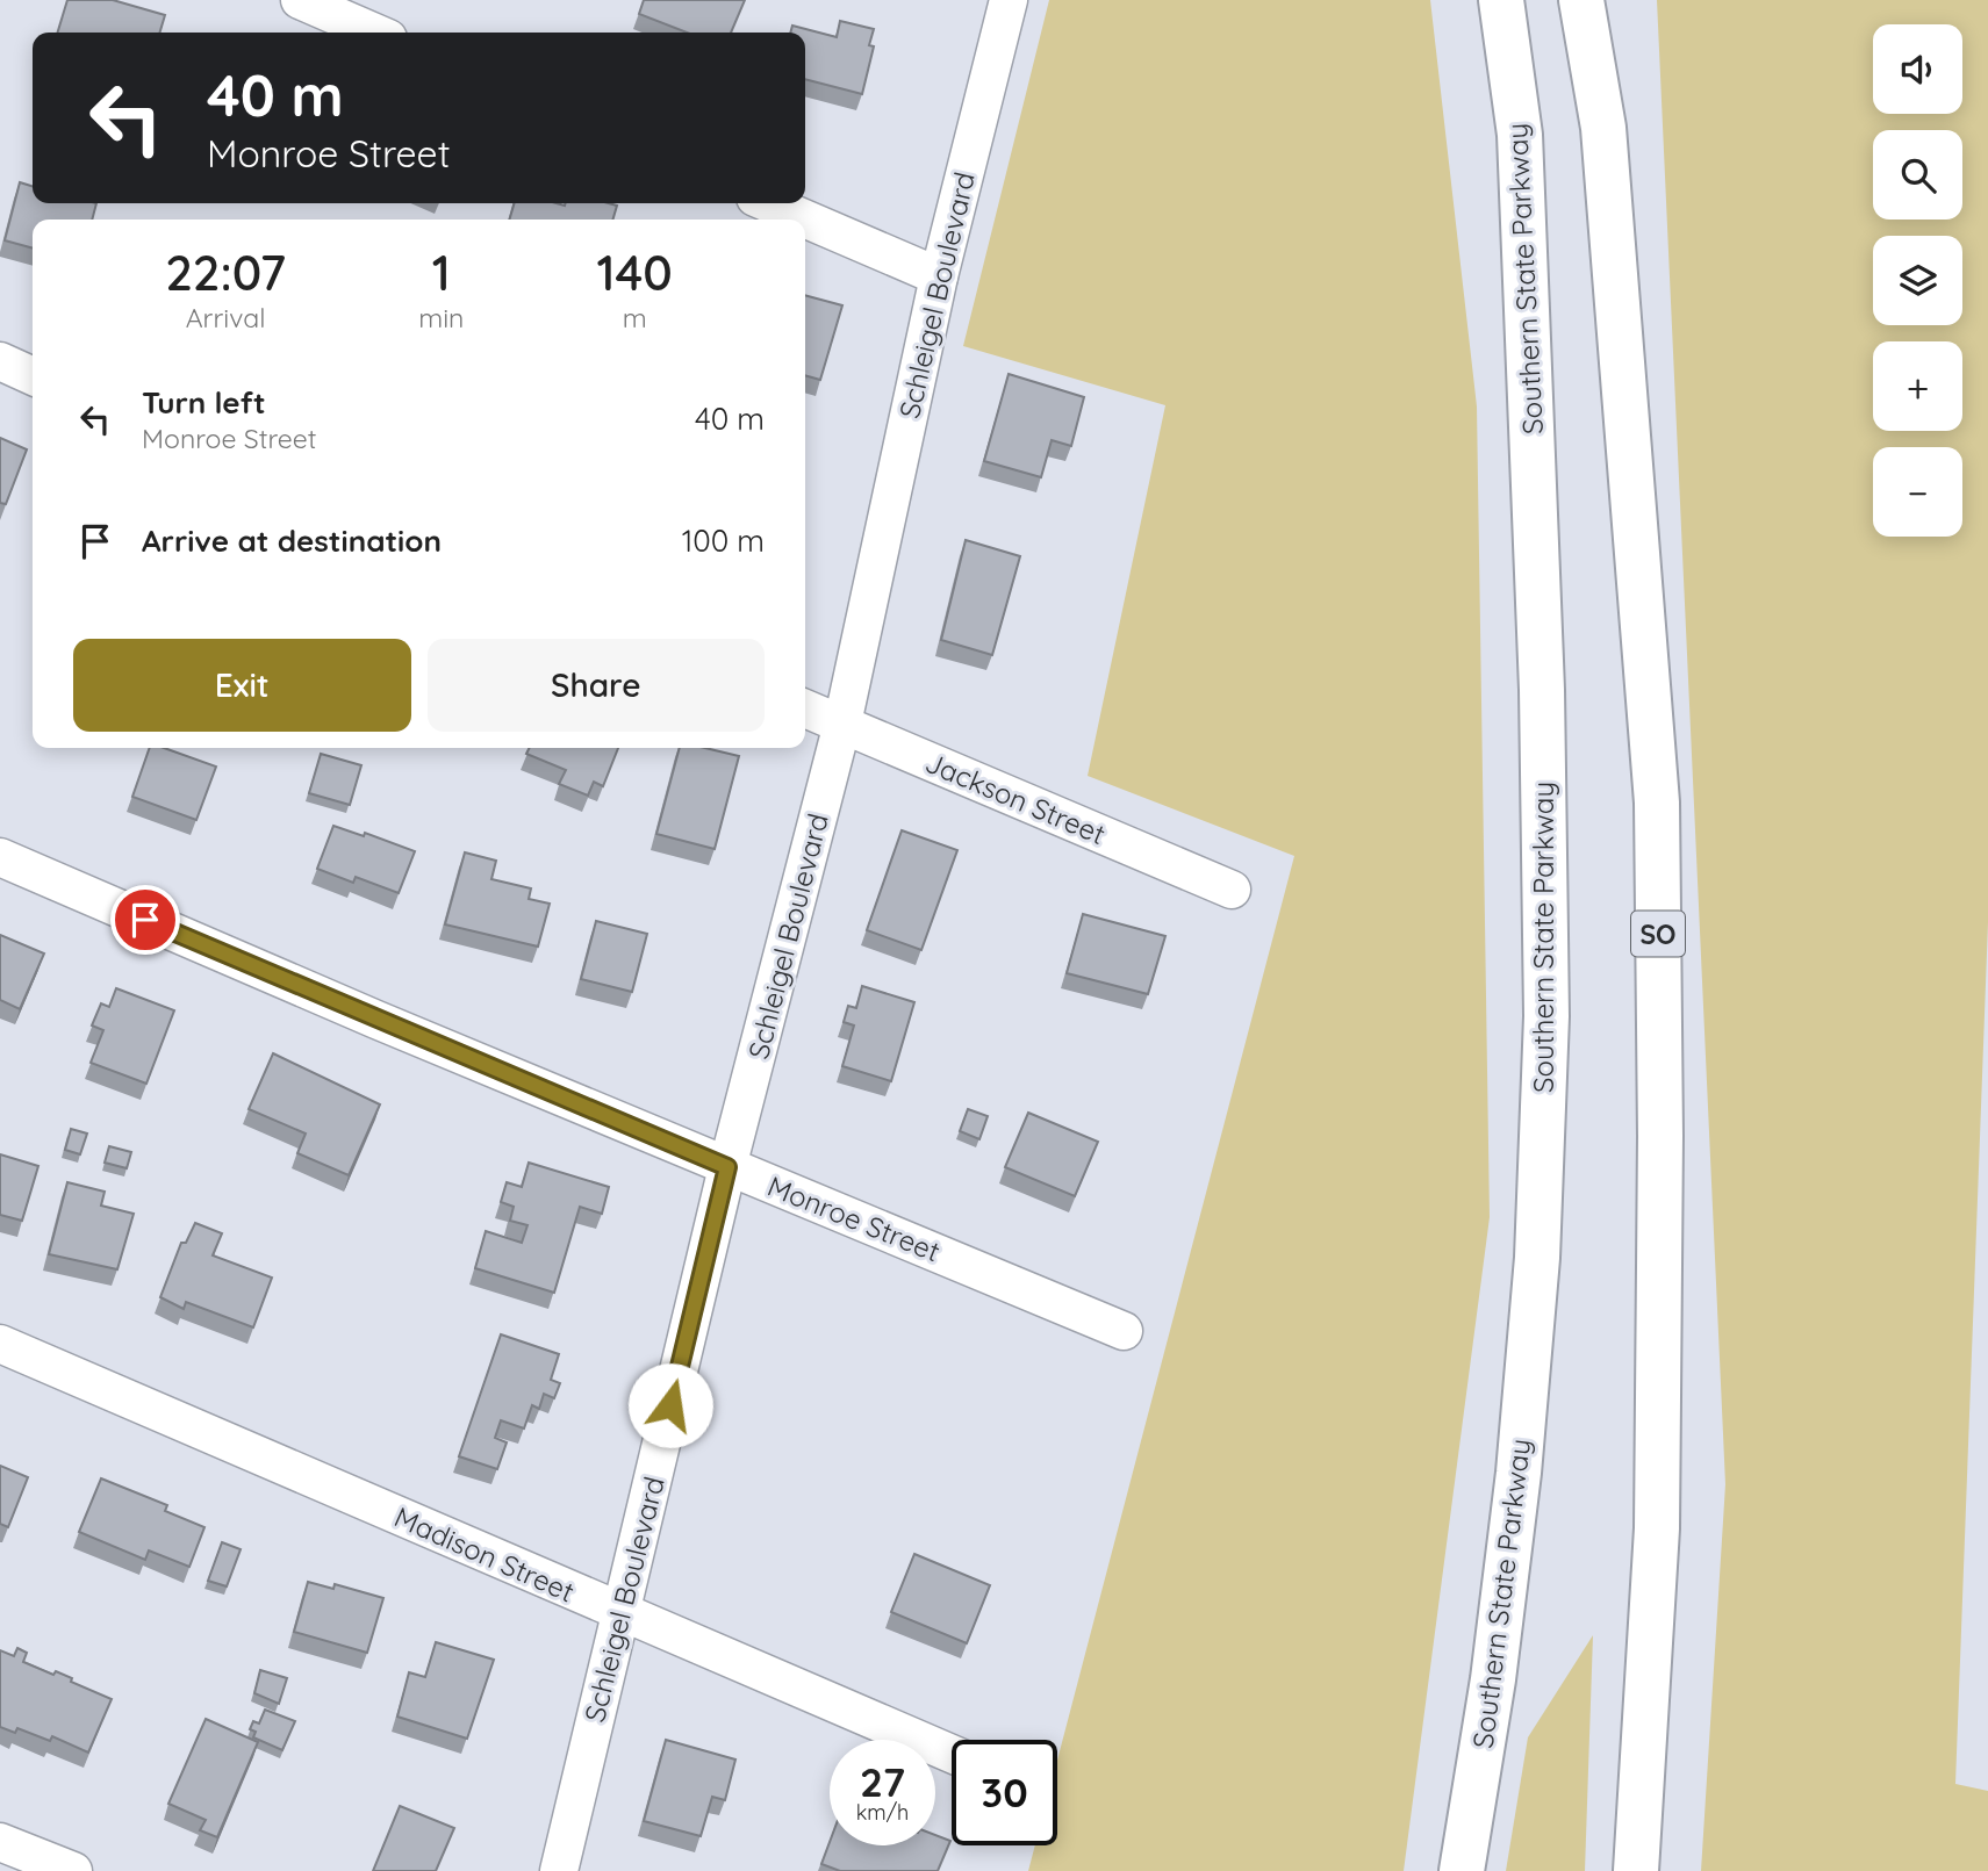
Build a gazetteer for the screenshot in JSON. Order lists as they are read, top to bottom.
{
  "streets": {
    "highway": ["Southern State Parkway", "SO"],
    "street": [
      "Schleigel Boulevard",
      "Jackson Street",
      "Monroe Street",
      "Madison Street"
    ]
  },
  "crossings": [
    ["Schleigel Boulevard", "Jackson Street"],
    ["Schleigel Boulevard", "Monroe Street"],
    ["Schleigel Boulevard", "Madison Street"]
  ],
  "page": {
    "map_buttons": ["+", "−"],
    "turn": ["40 m", "Monroe Street"],
    "eta": [
      "22:07",
      "Arrival",
      "1",
      "min",
      "140",
      "m"
    ],
    "list": [
      {
        "name": "Turn left",
        "note": "Monroe Street",
        "value": "40 m"
      },
      {
        "name": "Arrive at destination",
        "value": "100 m"
      }
    ],
    "buttons": ["Exit", "Share"],
    "speed": "27 km/h",
    "limit": "30"
  }
}
